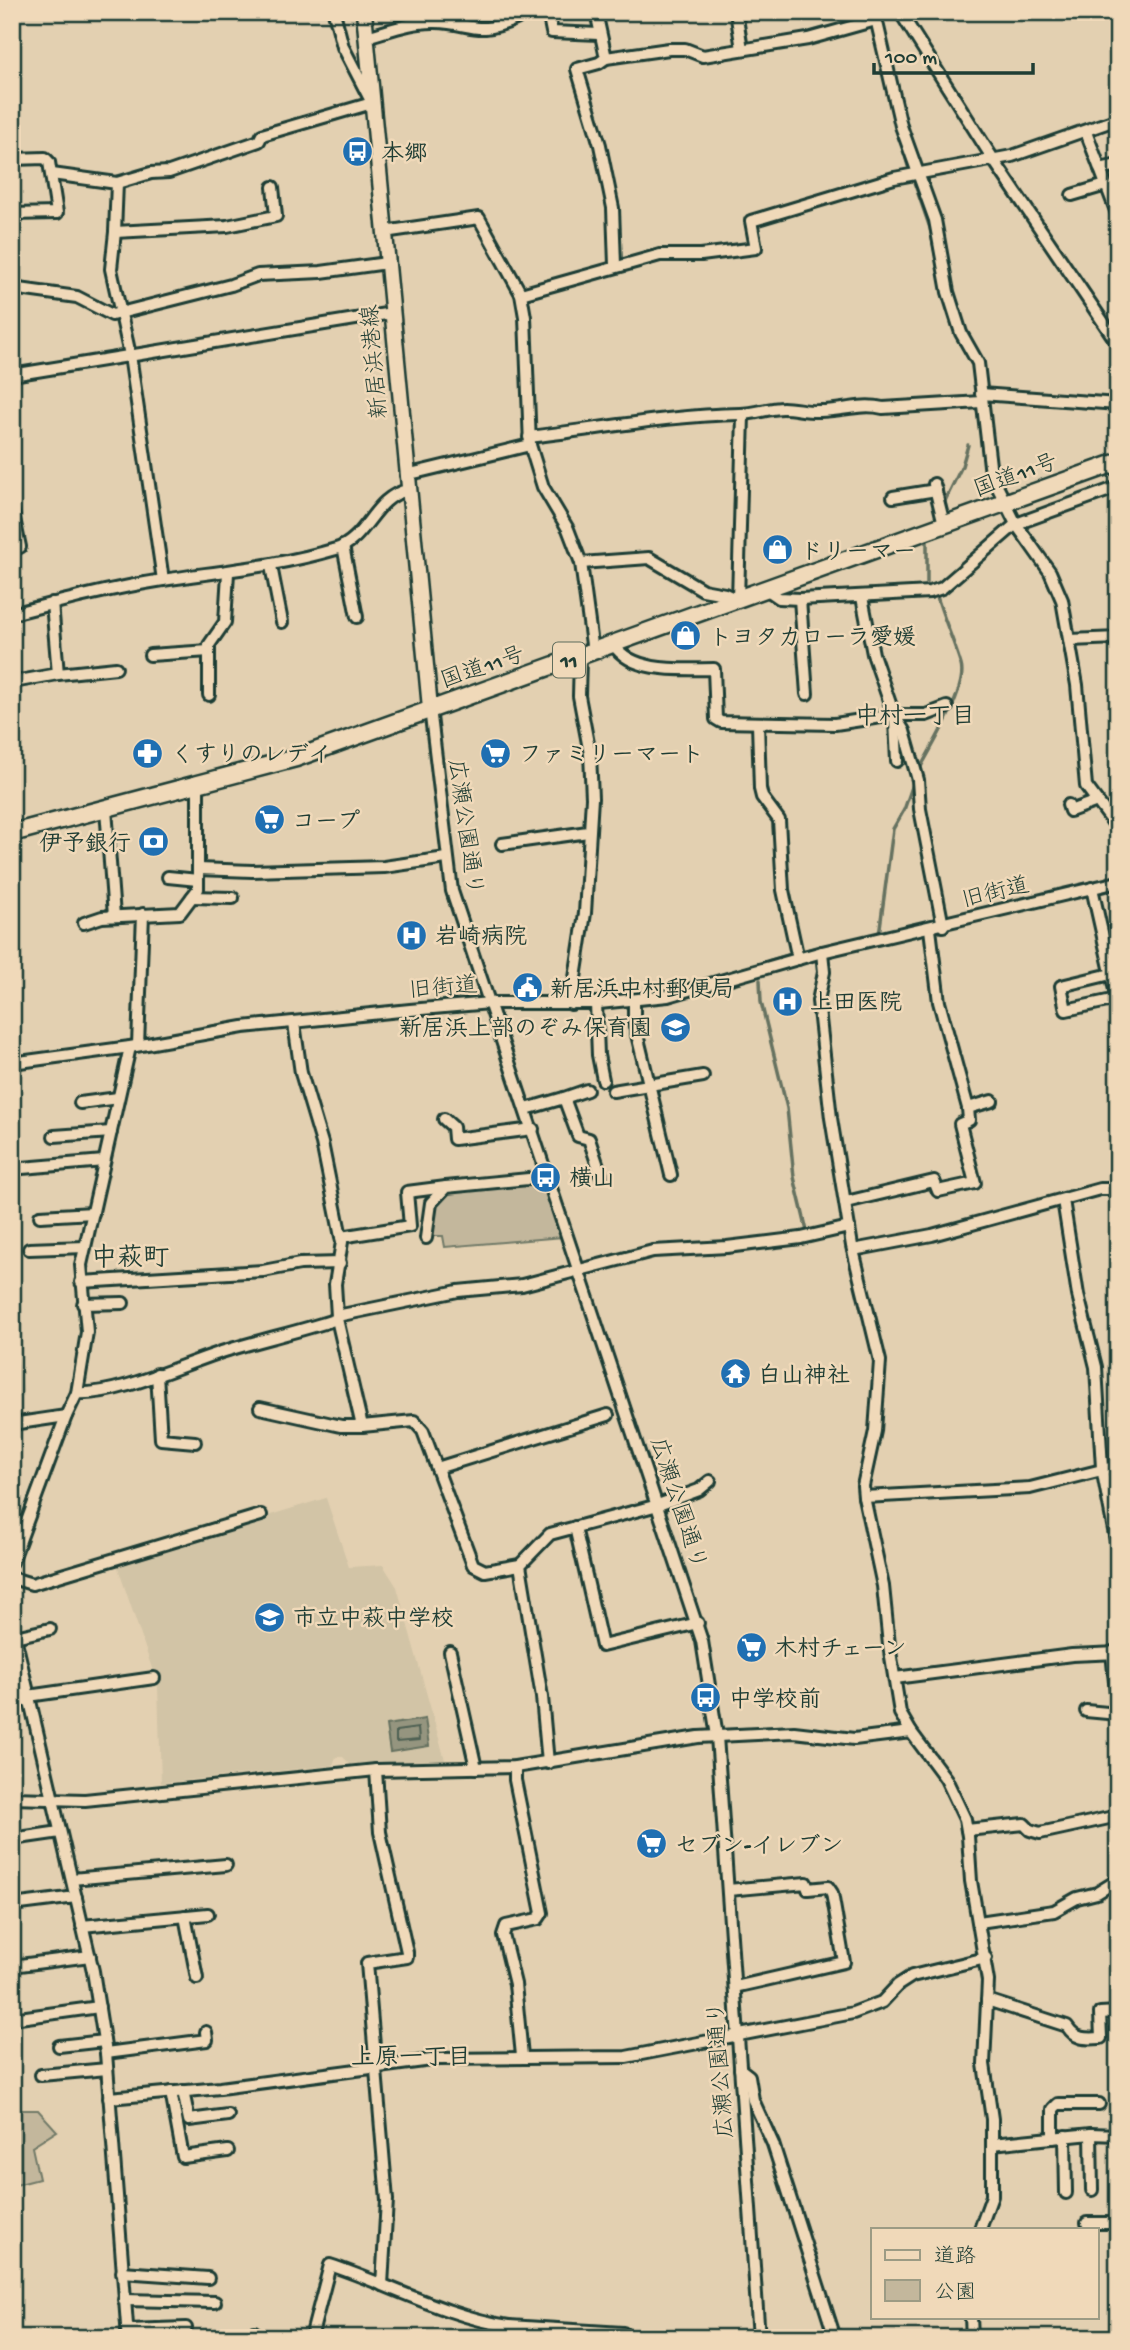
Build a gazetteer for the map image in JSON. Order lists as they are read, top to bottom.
{
  "streets": {
    "highway": ["国道11号", "11"],
    "main road": ["新居浜港線"],
    "street": ["広瀬公園通り", "旧街道"]
  },
  "crossings": [
    ["新居浜港線", "国道11号"],
    ["新居浜港線", "広瀬公園通り"],
    ["国道11号", "広瀬公園通り"],
    ["広瀬公園通り", "旧街道"]
  ],
  "districts": ["中村一丁目", "中萩町", "上原一丁目"],
  "places": {
    "bus stop": ["本郷", "横山", "中学校前"],
    "shop": ["ドリーマー", "トヨタカローラ愛媛"],
    "pharmacy": ["くすりのレデイ"],
    "supermarket": [
      "ファミリーマート",
      "コープ",
      "木村チェーン",
      "セブン-イレブン"
    ],
    "bank": ["伊予銀行"],
    "hospital": ["岩崎病院", "上田医院"],
    "public building": ["新居浜中村郵便局"],
    "school or university": ["新居浜上部のぞみ保育園", "市立中萩中学校"],
    "temple": ["白山神社"]
  },
  "legend": ["道路", "公園"],
  "scale_bar": "100 m"
}
